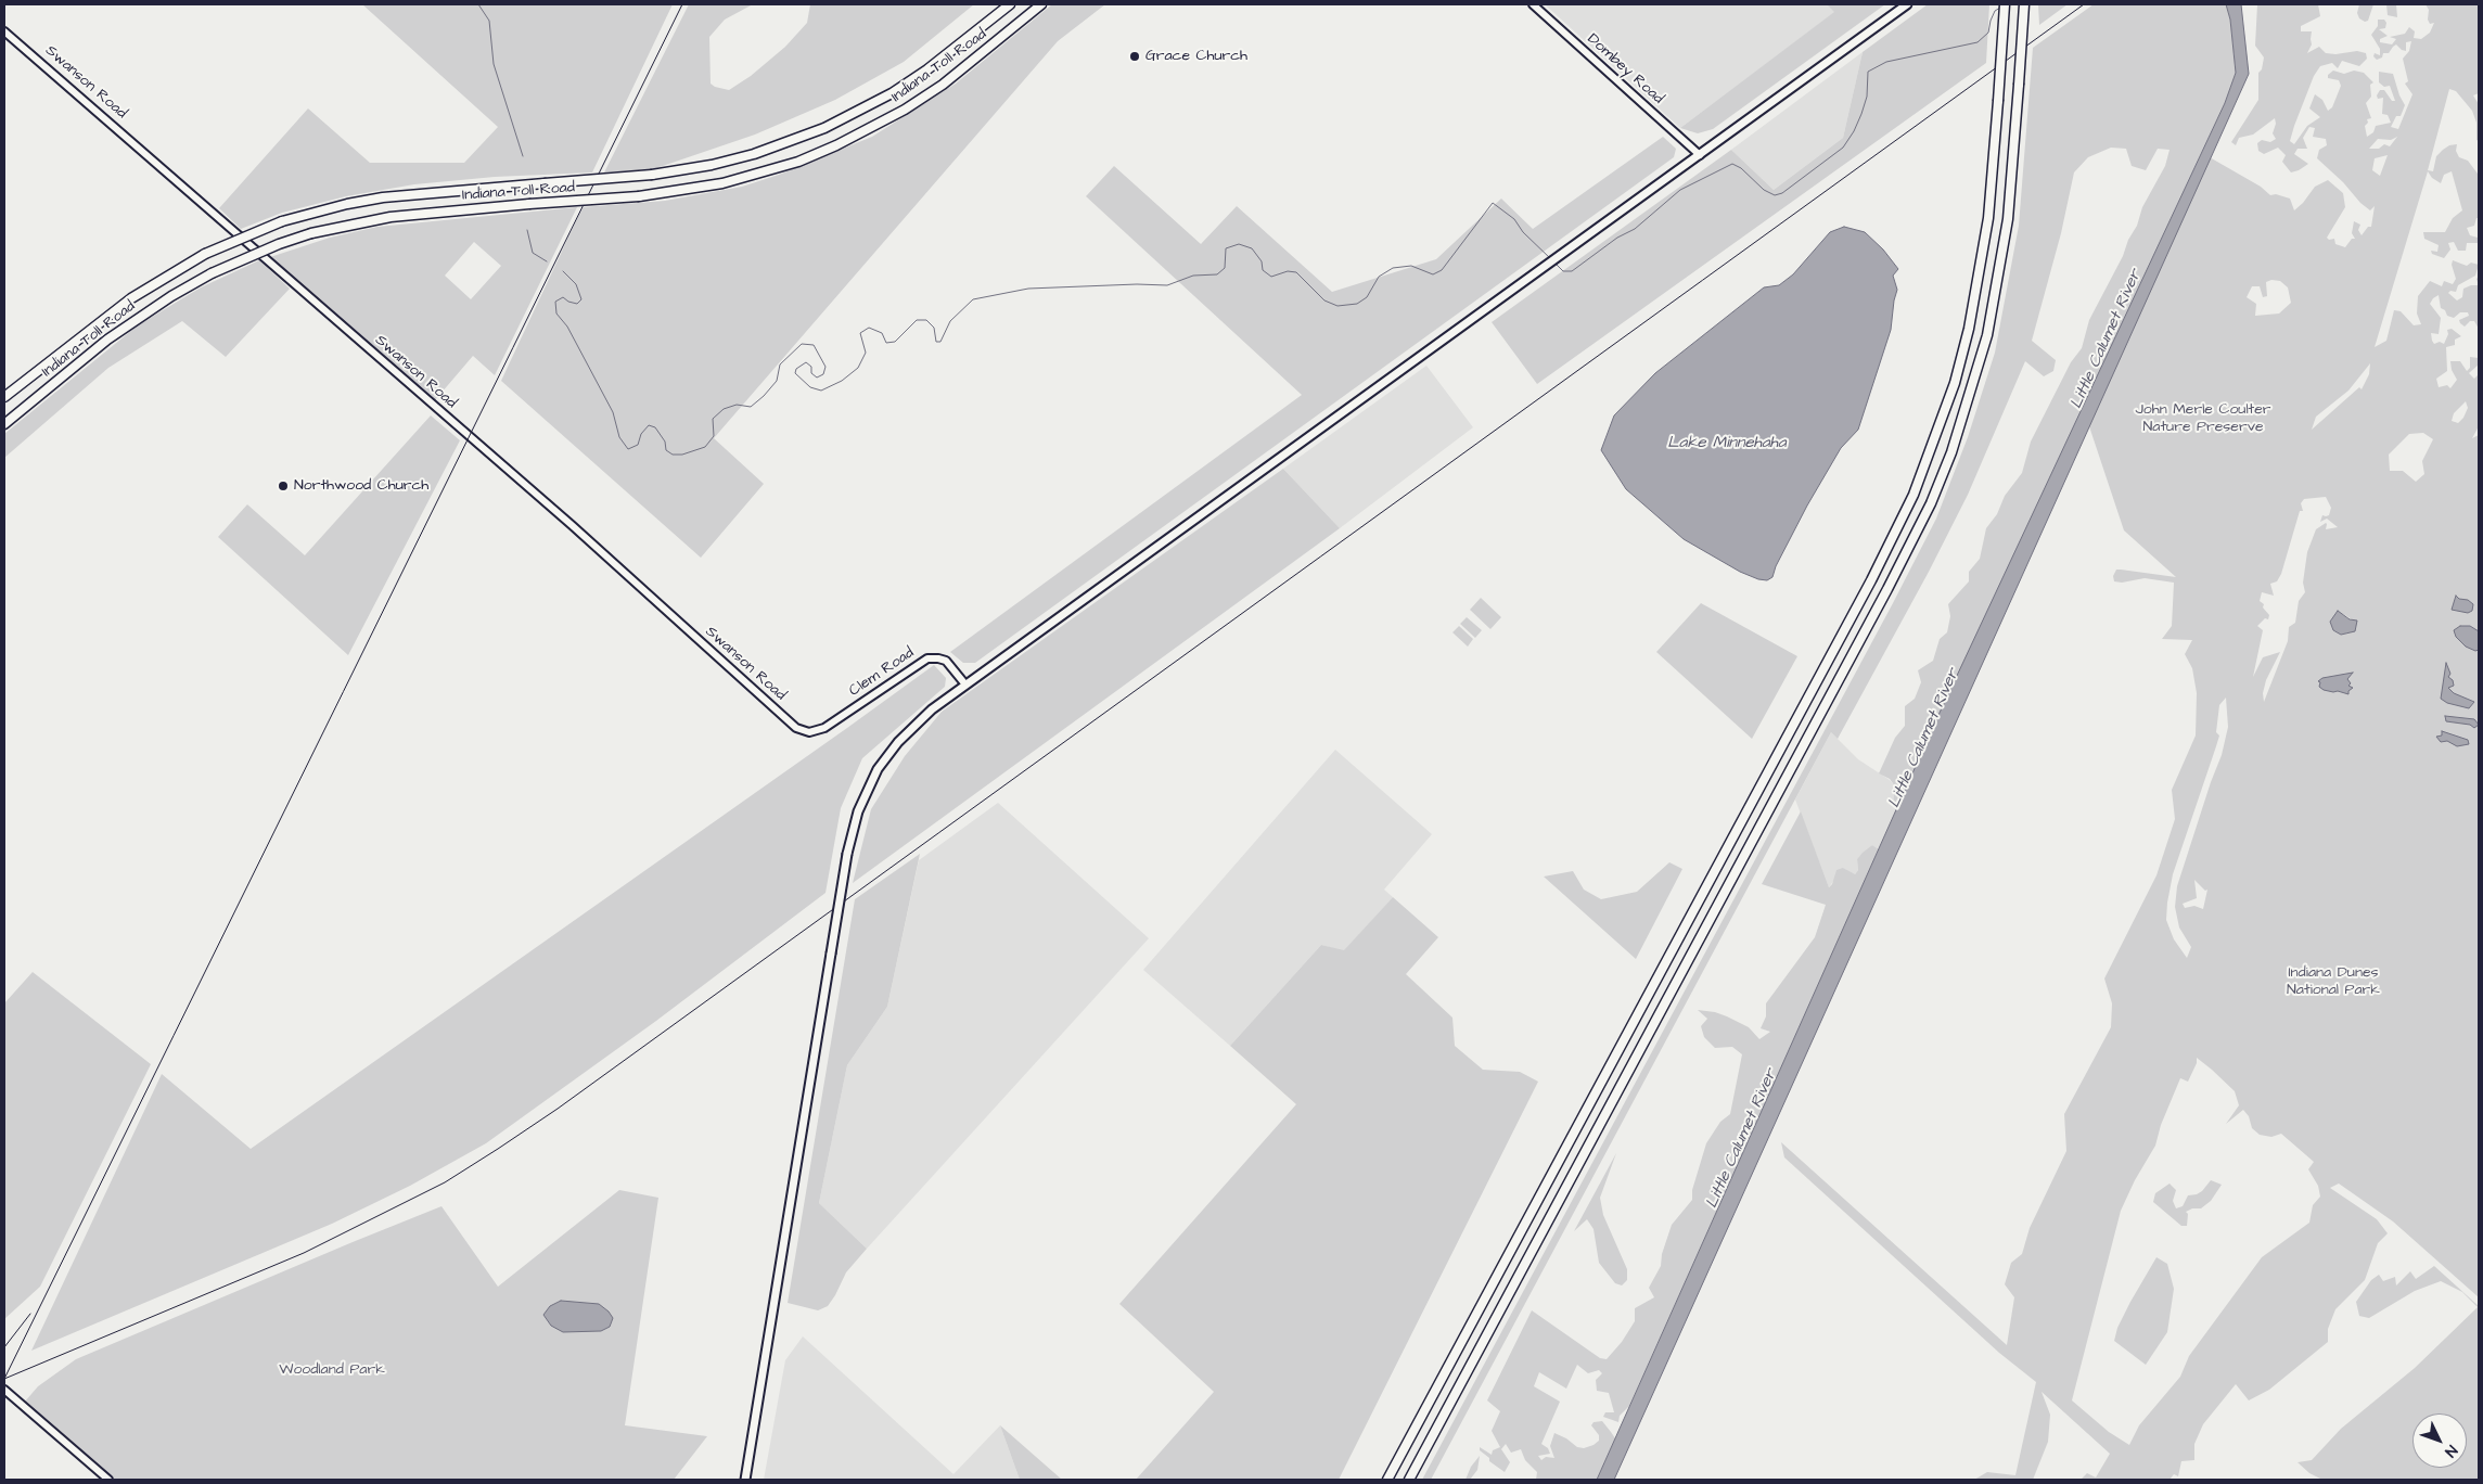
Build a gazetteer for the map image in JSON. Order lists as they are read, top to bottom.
{
  "streets": {
    "highway": ["Indiana Toll Road"],
    "street": ["Dombey Road", "Swanson Road", "Clem Road"]
  },
  "crossings": [
    ["Swanson Road", "Clem Road"]
  ],
  "water": ["Little Calumet River", "Lake Minnehaha"],
  "parks": ["John Merle Coulter Nature Preserve", "Indiana Dunes National Park", "Woodland Park"],
  "places": ["Grace Church", "Northwood Church"],
  "north": "bottom right"
}
